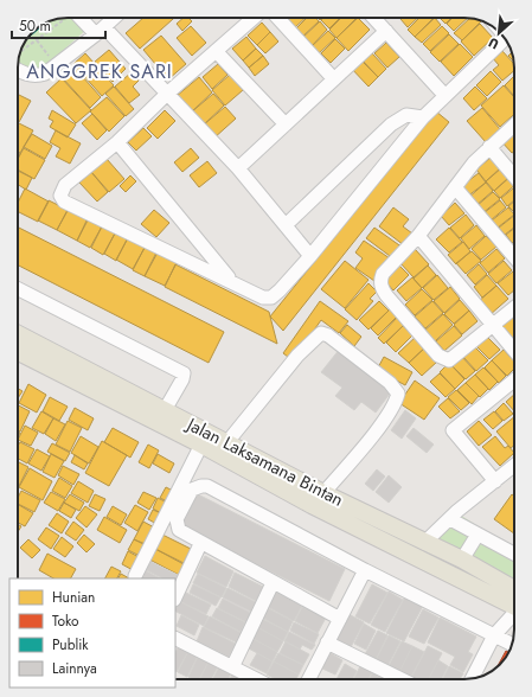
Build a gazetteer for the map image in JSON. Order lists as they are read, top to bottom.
{
  "streets": {
    "main road": ["Jalan Laksamana Bintan"]
  },
  "districts": ["ANGGREK SARI"],
  "legend": [
    "Hunian",
    "Toko",
    "Publik",
    "Lainnya"
  ],
  "scale_bar": "50 m",
  "north": "bottom left"
}
